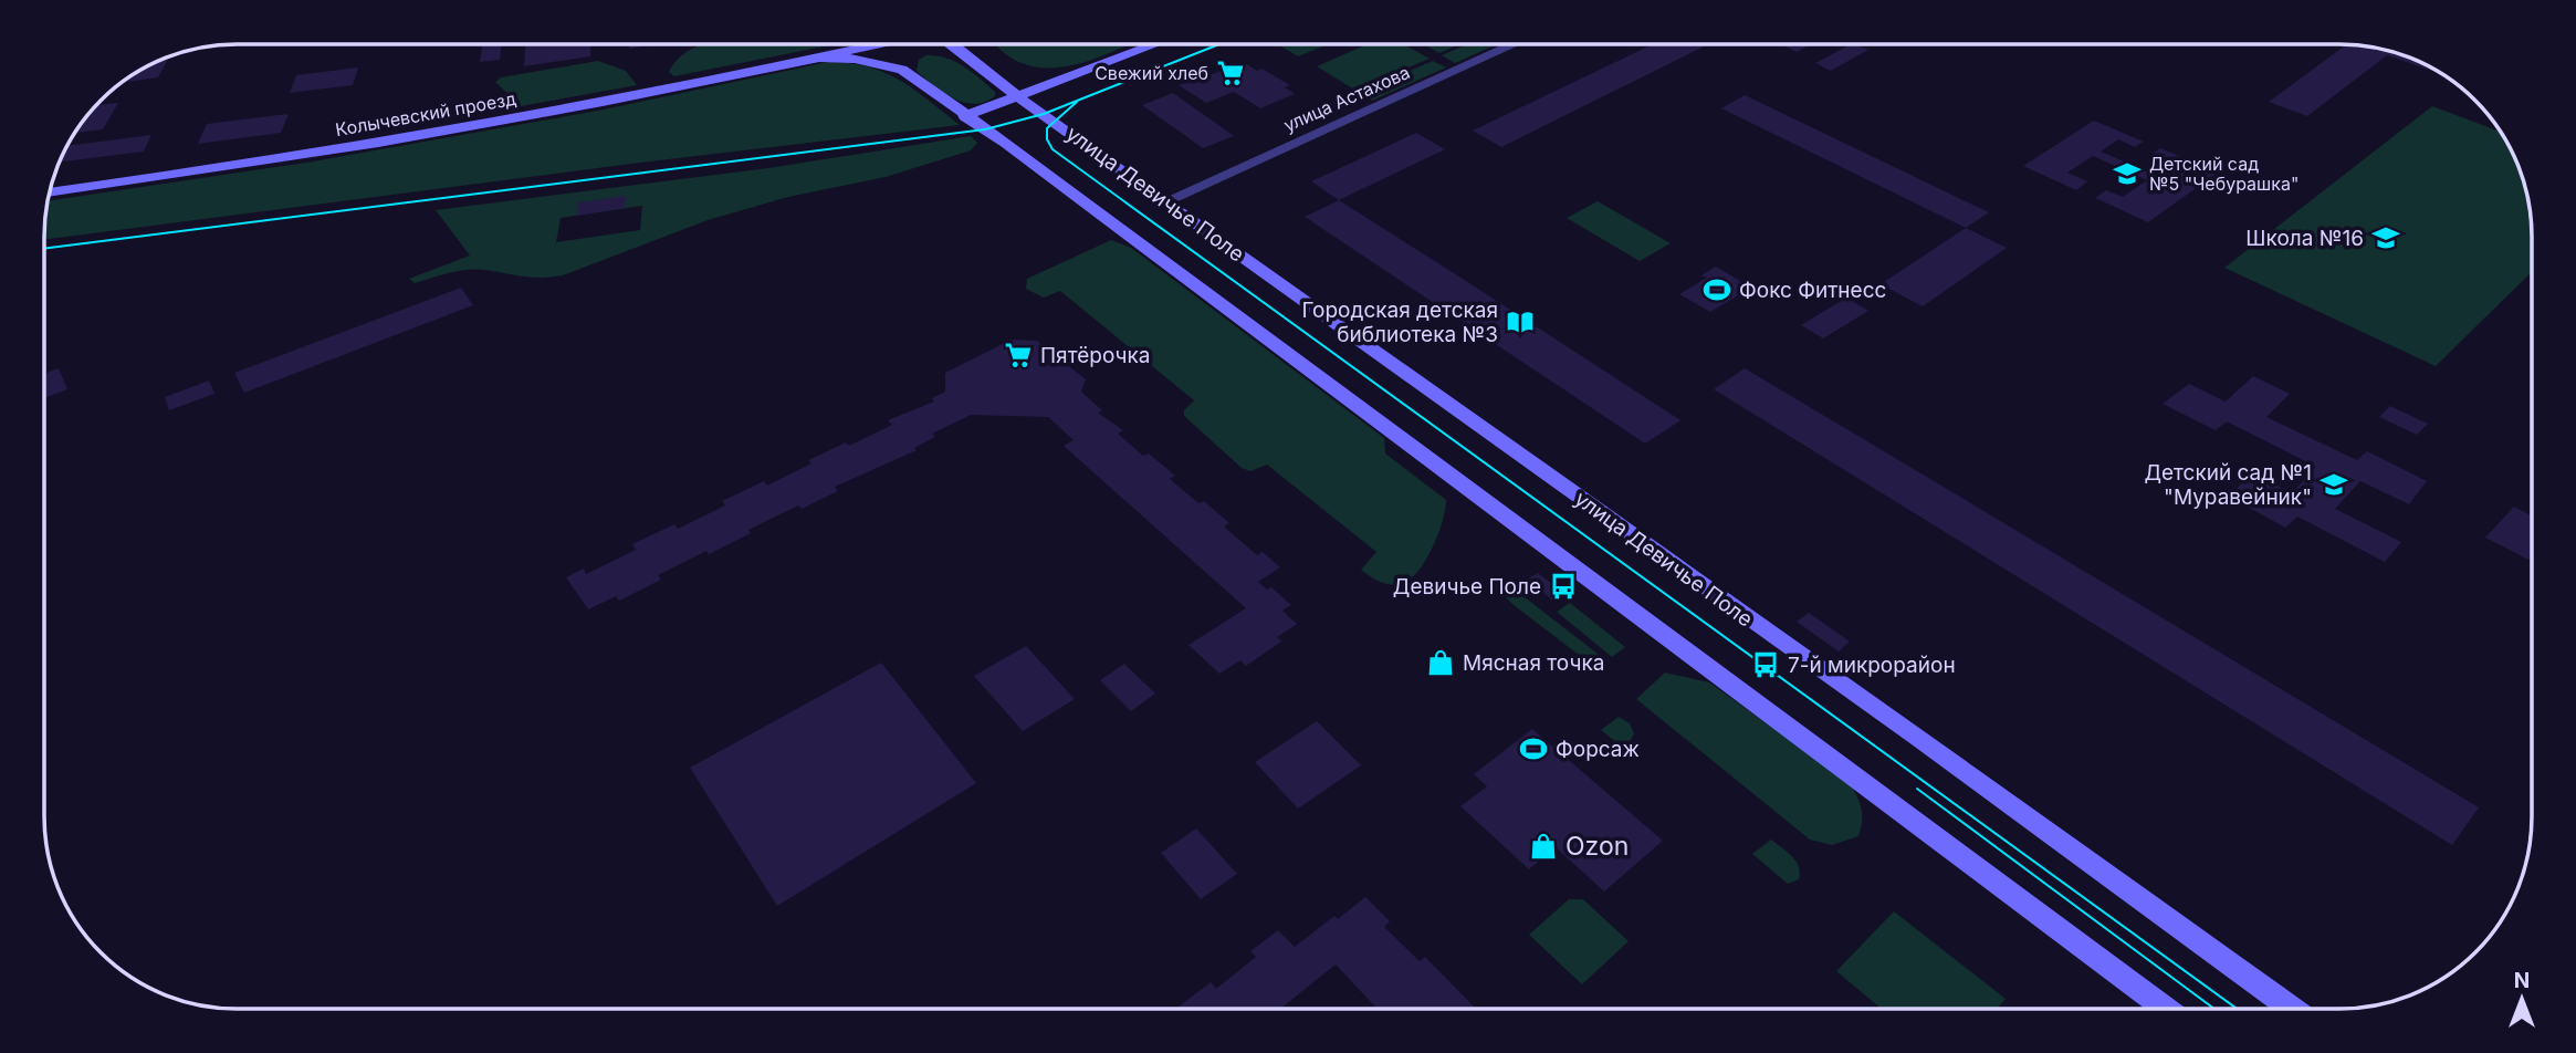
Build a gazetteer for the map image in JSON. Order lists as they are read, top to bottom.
{
  "streets": {
    "main road": ["Колычевский проезд", "улица Девичье Поле"],
    "street": ["улица Астахова"]
  },
  "crossings": [
    ["улица Астахова", "улица Девичье Поле"]
  ],
  "places": {
    "supermarket": ["Свежий хлеб", "Пятёрочка"],
    "school or university": ["Детский сад №5 \"Чебурашка\"", "Школа №16", "Детский сад №1 \"Муравейник\""],
    "sports": ["Фокс Фитнесс", "Форсаж"],
    "library": ["Городская детская библиотека №3"],
    "bus stop": ["Девичье Поле", "7-й микрорайон"],
    "shop": ["Мясная точка", "Ozon"]
  },
  "north": "top"
}
